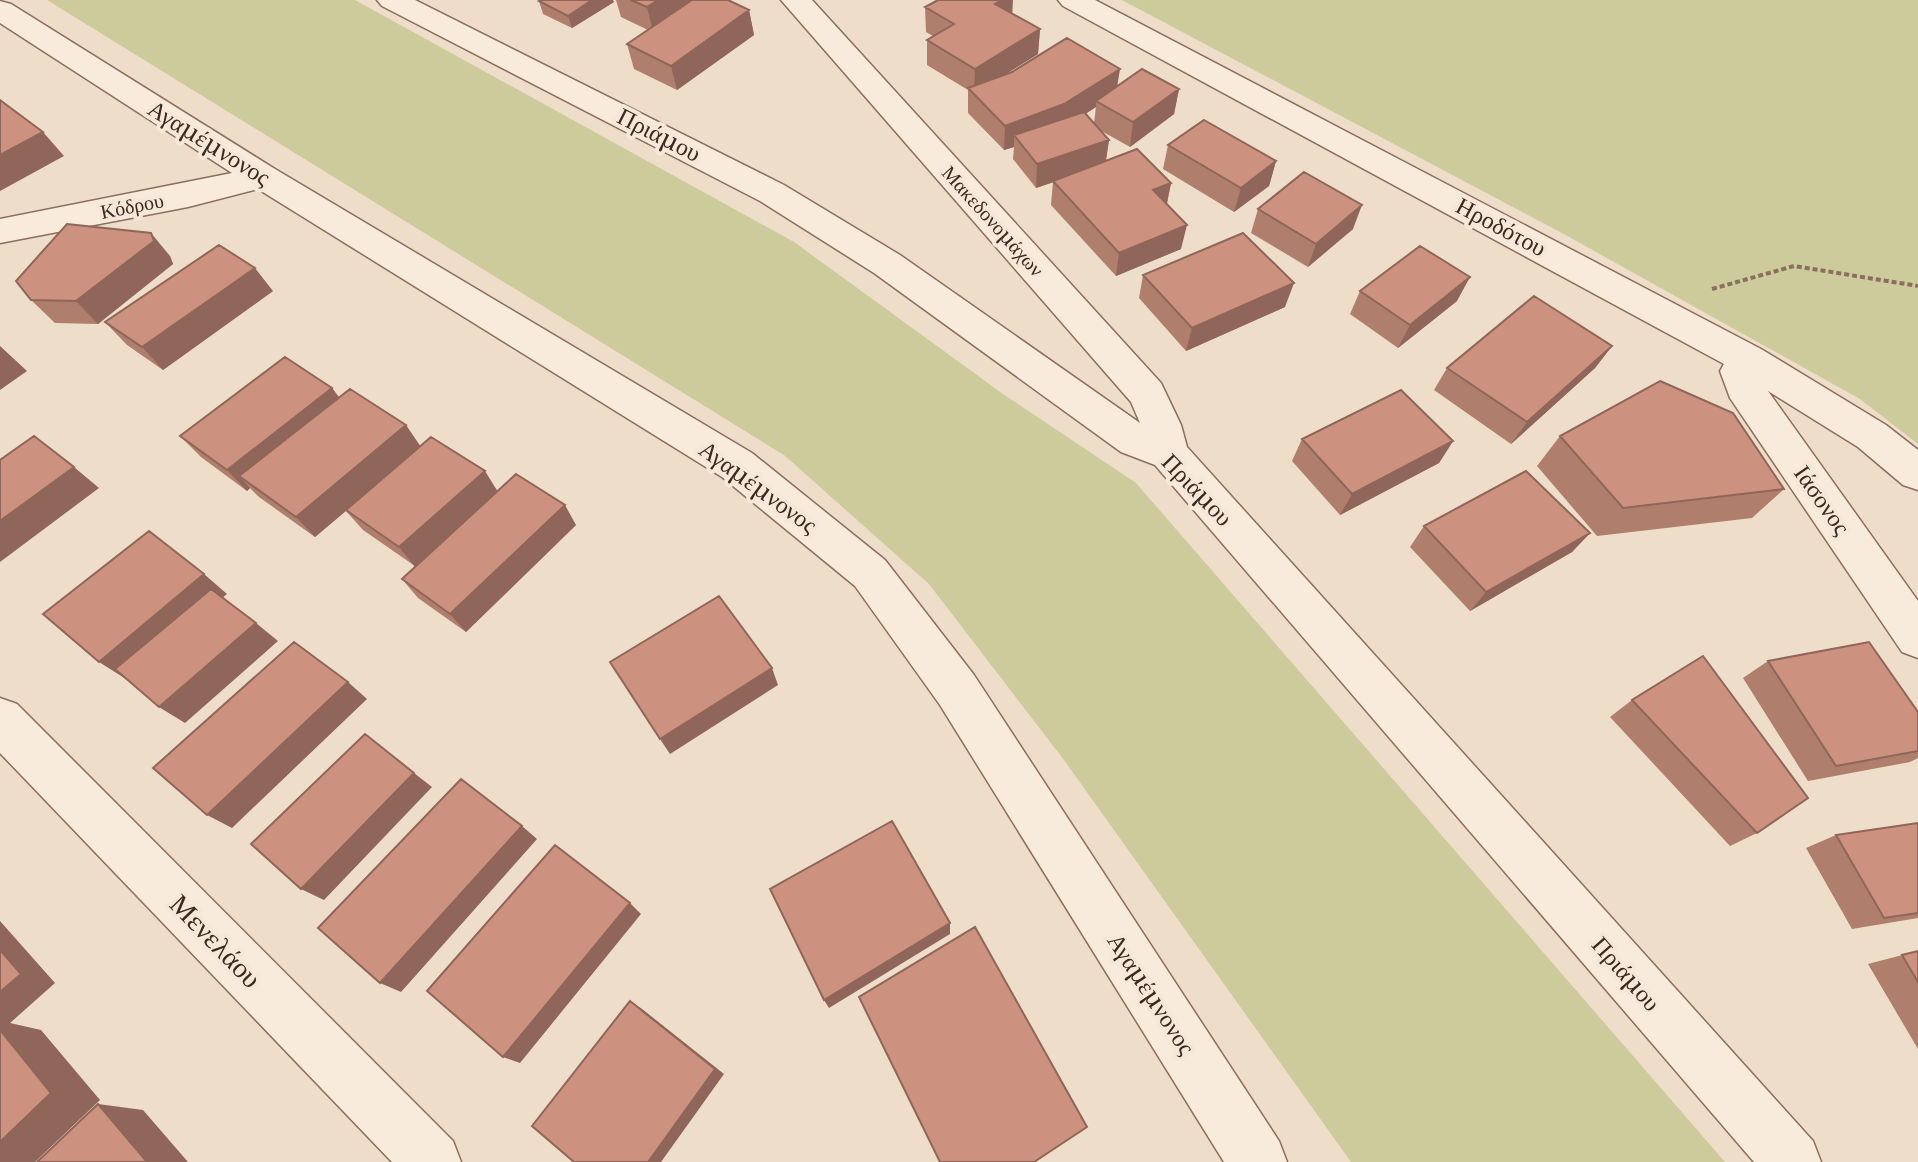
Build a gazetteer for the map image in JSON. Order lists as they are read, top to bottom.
{
  "streets": {
    "street": [
      "Πριάμου",
      "Αγαμέμνονος",
      "Κόδρου",
      "Μακεδονομάχων",
      "Ηροδότου",
      "Ιάσονος",
      "Μενελάου"
    ]
  },
  "crossings": [
    ["Πριάμου", "Μακεδονομάχων"],
    ["Αγαμέμνονος", "Κόδρου"],
    ["Ηροδότου", "Ιάσονος"]
  ]
}
